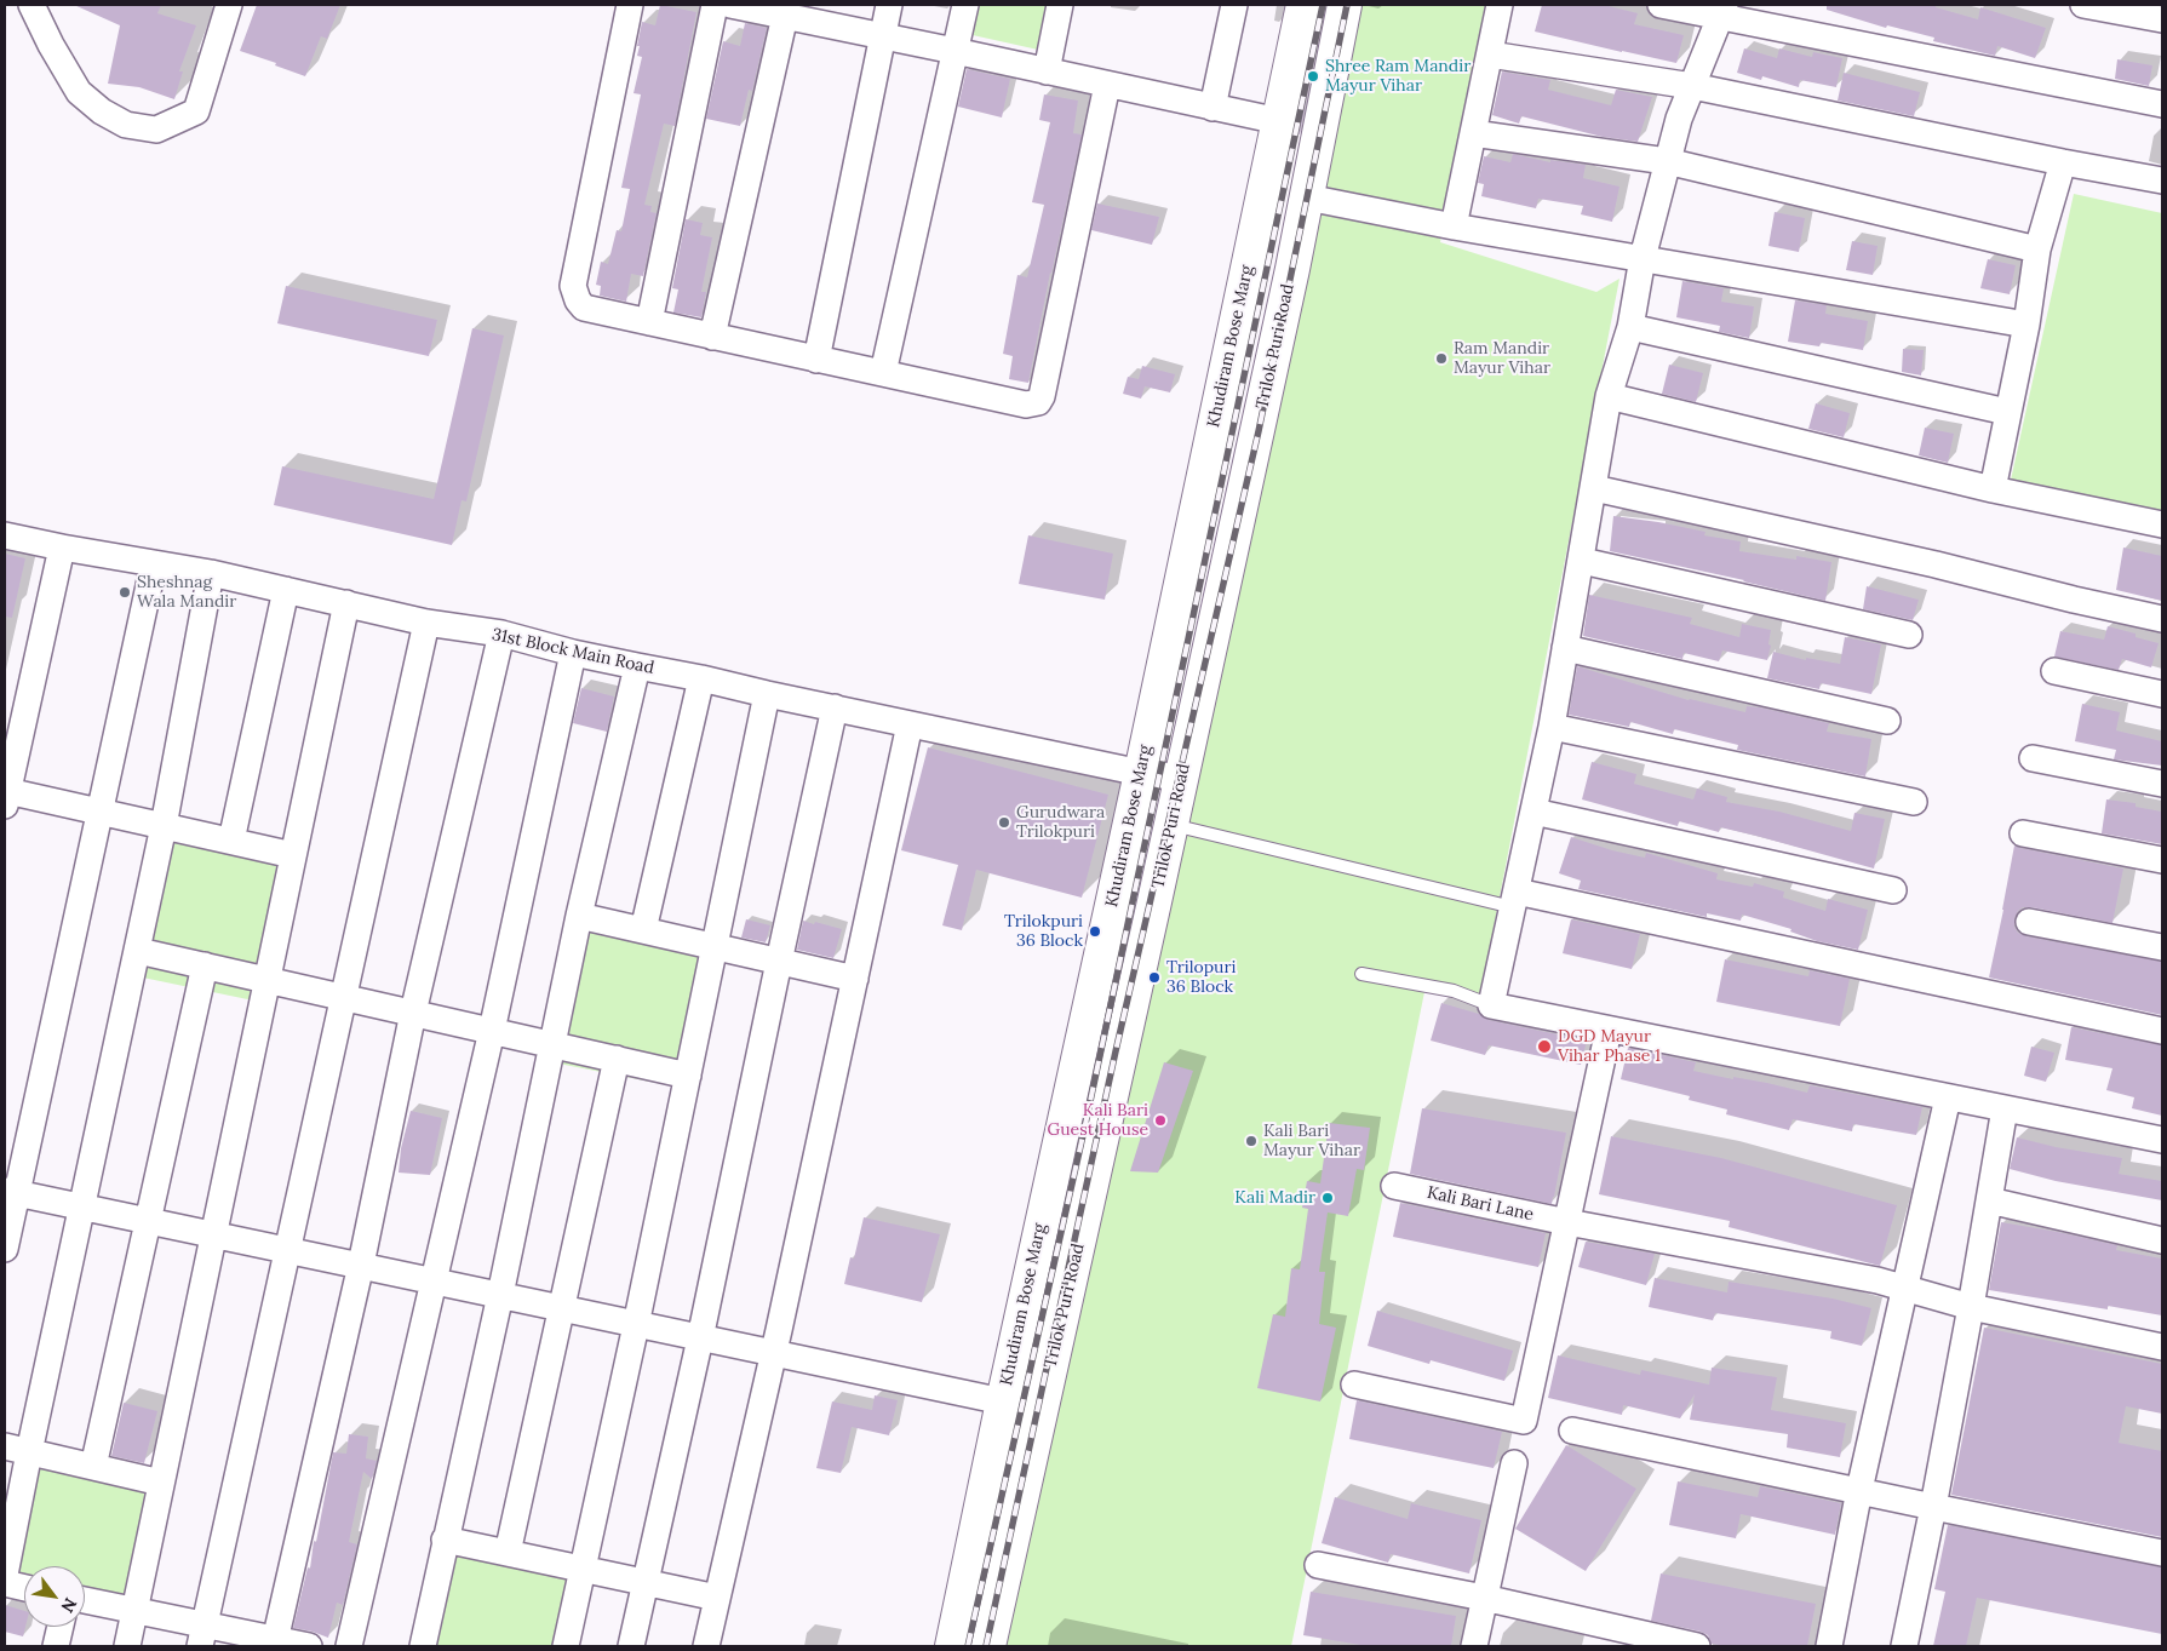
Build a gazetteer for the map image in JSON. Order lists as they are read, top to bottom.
{
  "streets": {
    "street": [
      "Khudiram Bose Marg",
      "Trilok Puri Road",
      "31st Block Main Road",
      "Kali Bari Lane"
    ]
  },
  "crossings": [
    ["Khudiram Bose Marg", "31st Block Main Road"],
    ["Trilok Puri Road", "31st Block Main Road"]
  ],
  "places": [
    "Shree Ram Mandir Mayur Vihar",
    "Ram Mandir Mayur Vihar",
    "Sheshnag Wala Mandir",
    "Gurudwara Trilokpuri",
    "Trilokpuri 36 Block",
    "Trilopuri 36 Block",
    "DGD Mayur Vihar Phase 1",
    "Kali Bari Guest House",
    "Kali Bari Mayur Vihar",
    "Kali Madir"
  ],
  "north": "bottom right"
}
